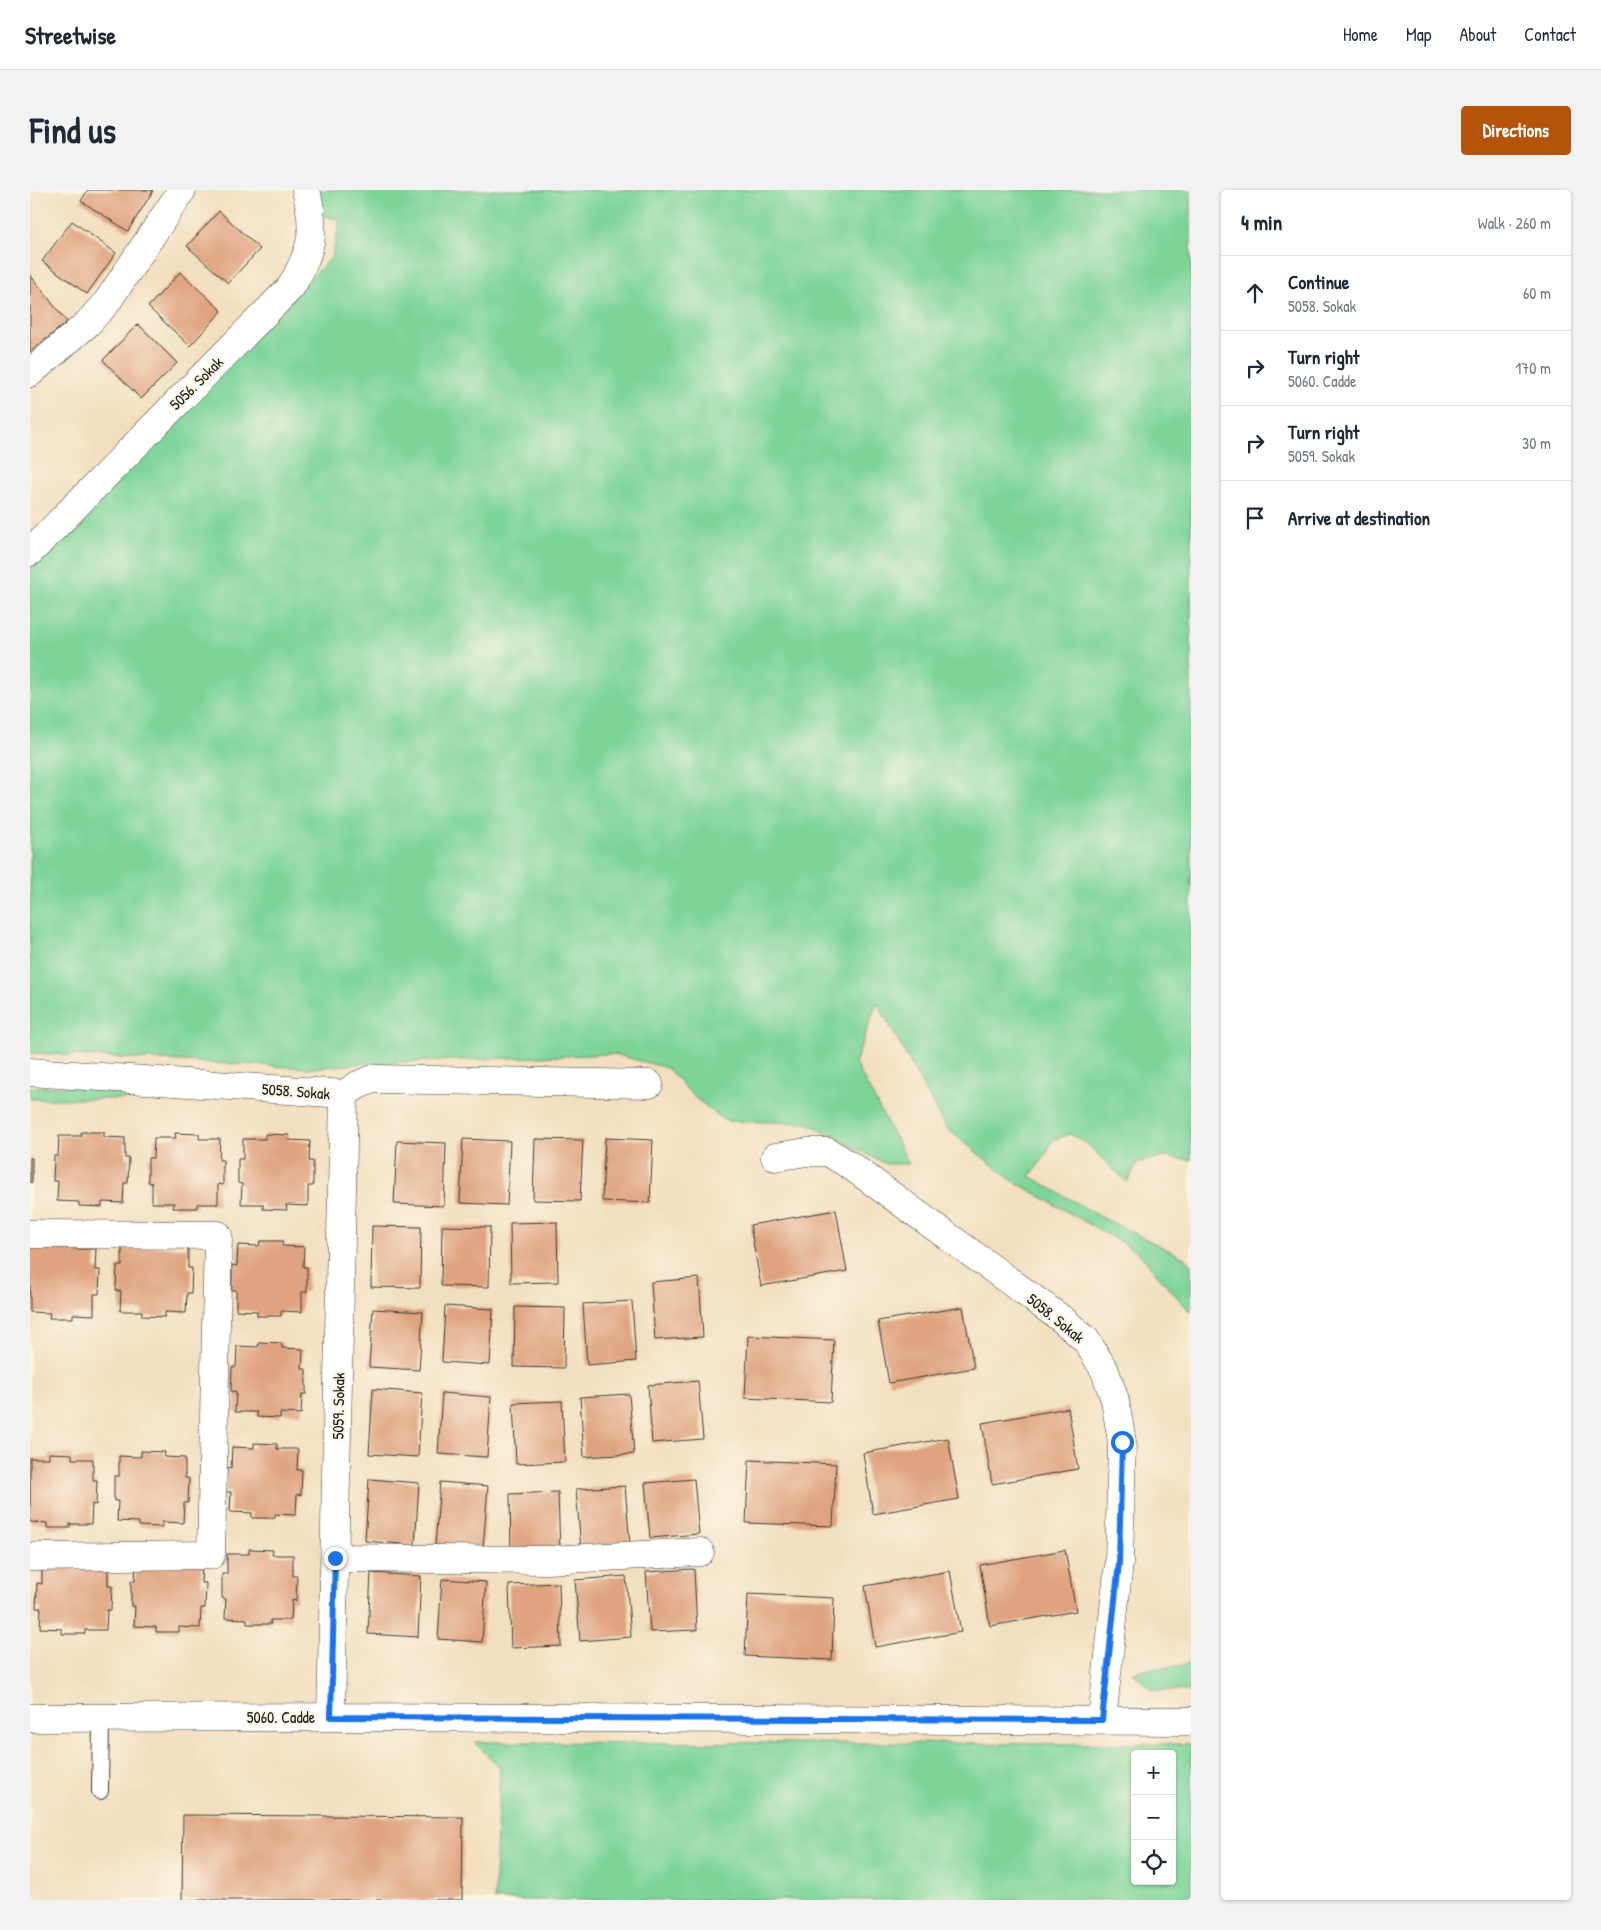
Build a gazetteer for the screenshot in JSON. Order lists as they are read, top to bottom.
{
  "streets": {
    "street": [
      "5056. Sokak",
      "5058. Sokak",
      "5059. Sokak",
      "5060. Cadde"
    ]
  },
  "crossings": [
    ["5058. Sokak", "5059. Sokak"],
    ["5058. Sokak", "5060. Cadde"],
    ["5059. Sokak", "5060. Cadde"]
  ],
  "page": {
    "header": "Streetwise",
    "nav": [
      "Home",
      "Map",
      "About",
      "Contact"
    ],
    "buttons": "Directions",
    "title": "Find us",
    "heading": ["4 min", "Walk · 260 m"],
    "list": [
      ["Continue", "5058. Sokak", "60 m"],
      ["Turn right", "5060. Cadde", "170 m"],
      ["Turn right", "5059. Sokak", "30 m"],
      "Arrive at destination"
    ],
    "map_buttons": ["+", "−"]
  }
}
